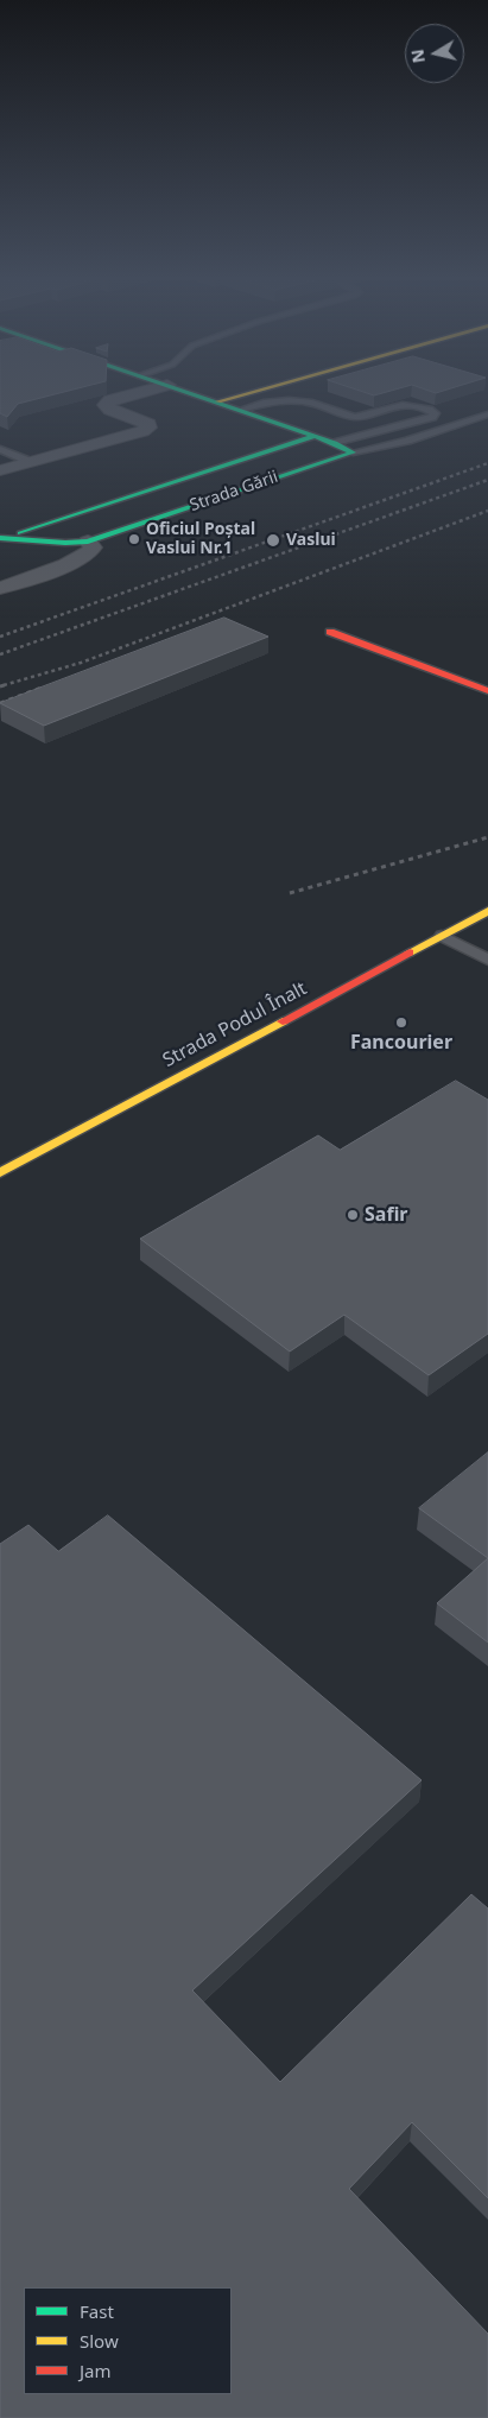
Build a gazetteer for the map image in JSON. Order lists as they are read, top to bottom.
{
  "streets": {
    "street": ["Strada Gării", "Strada Podul Înalt"]
  },
  "places": [
    "Oficiul Poștal Vaslui Nr.1",
    "Vaslui",
    "Fancourier",
    "Safir"
  ],
  "legend": ["Fast", "Slow", "Jam"],
  "north": "left"
}
